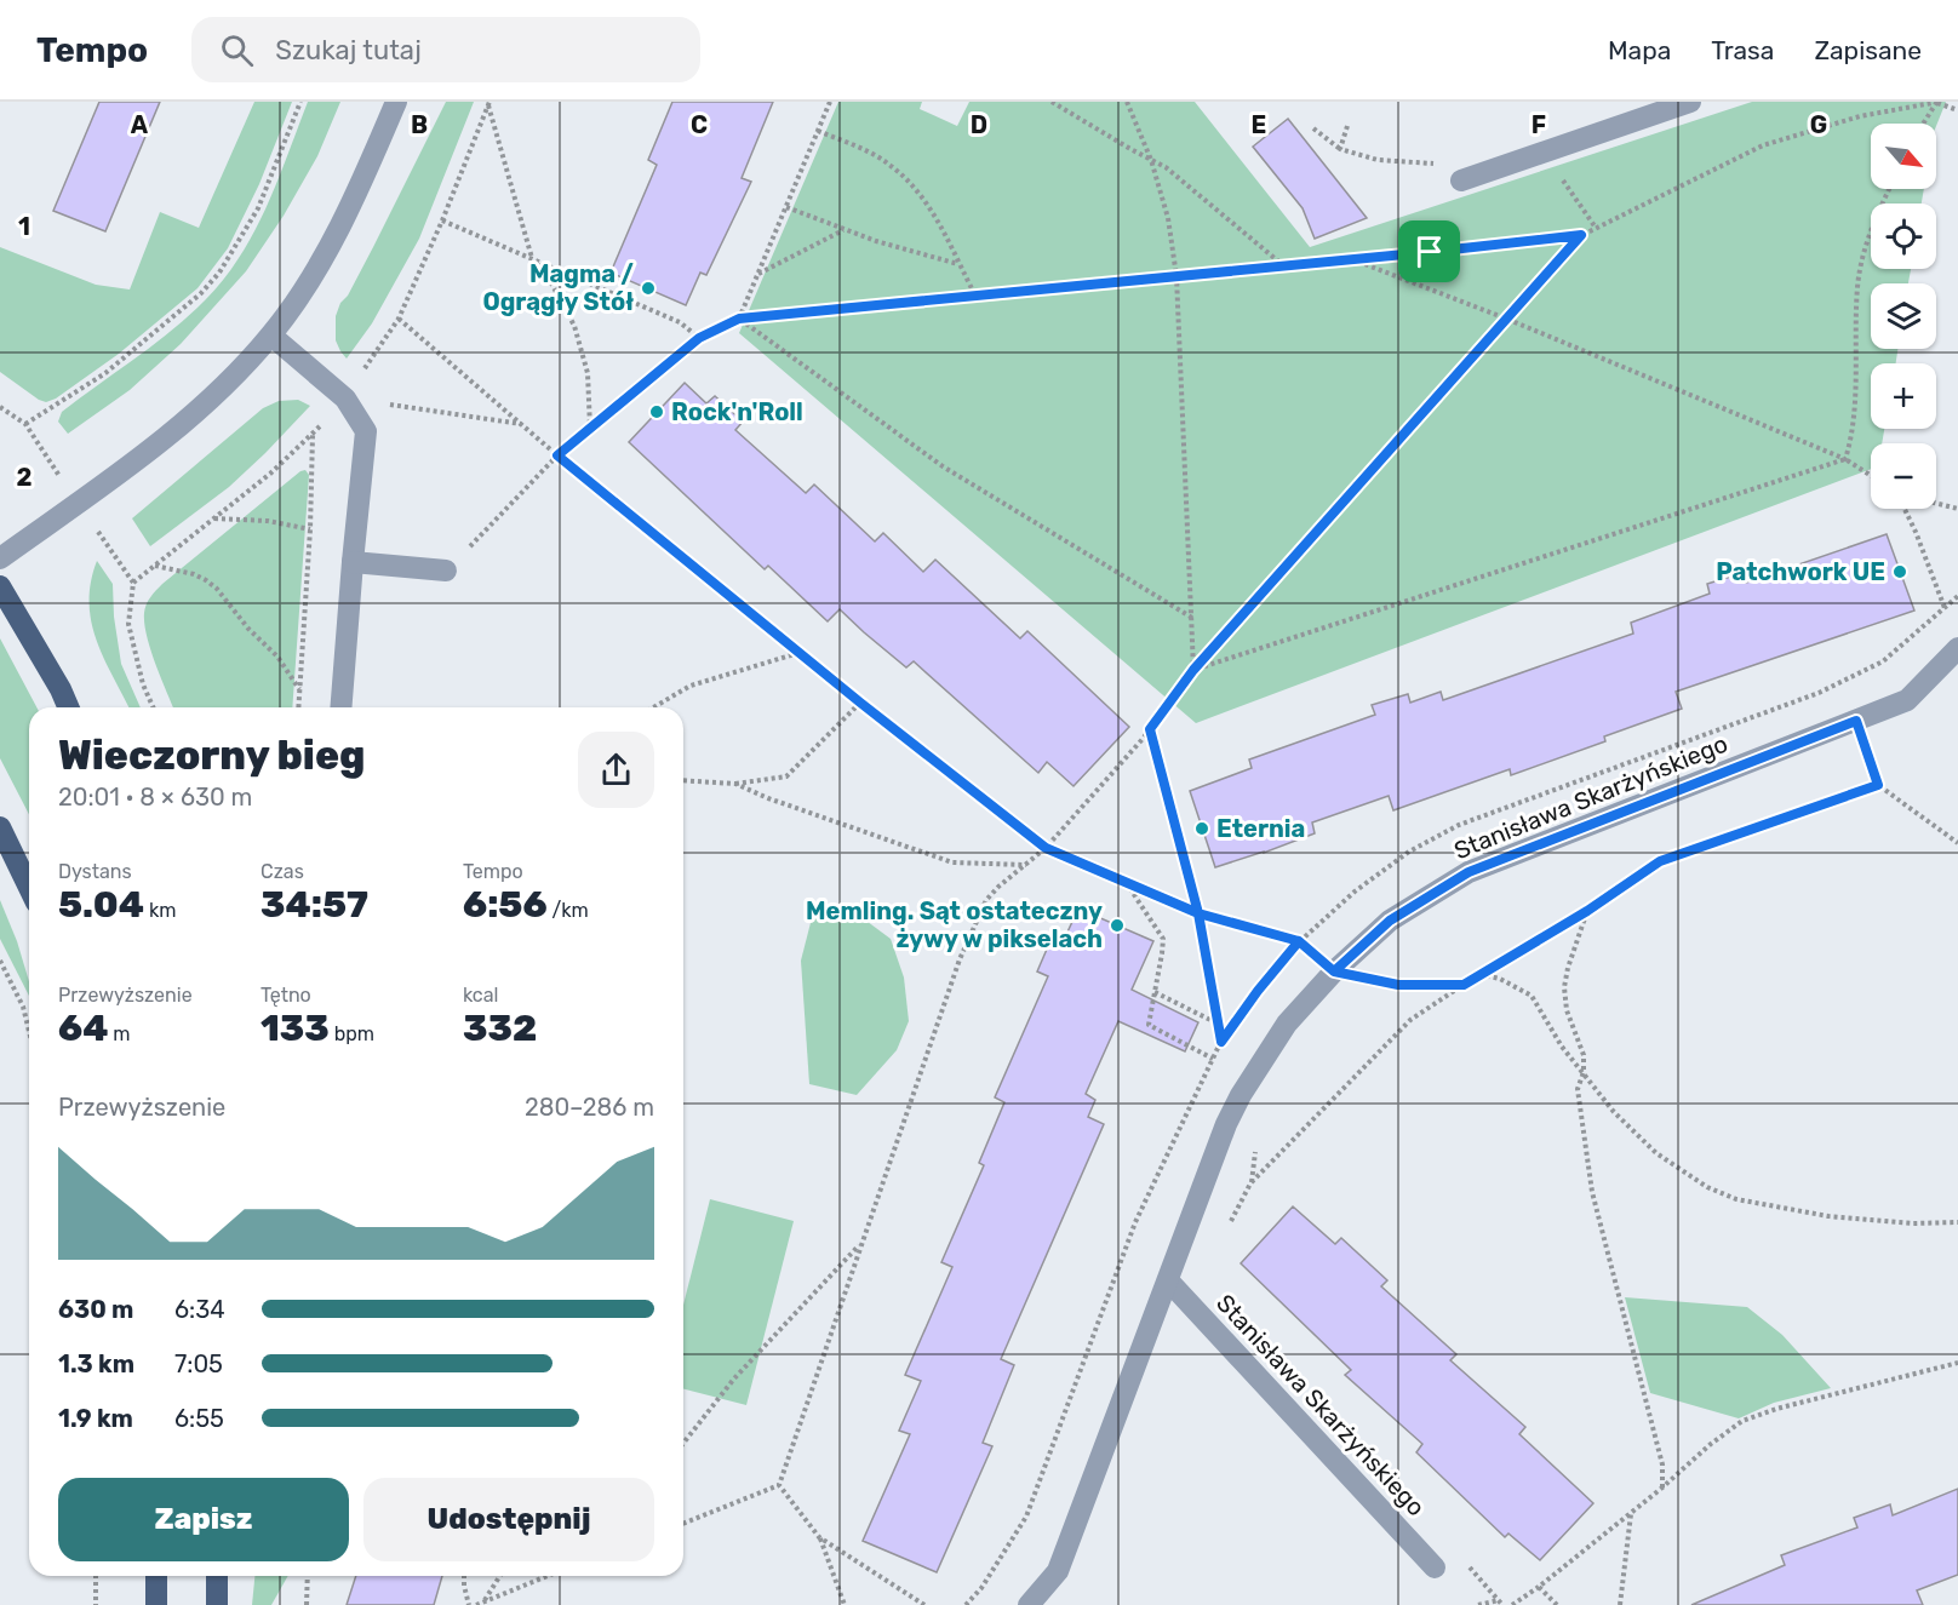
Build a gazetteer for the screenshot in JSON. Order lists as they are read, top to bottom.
{
  "streets": {
    "street": ["Stanisława Skarżyńskiego"]
  },
  "places": [
    "Magma / Ogrągły Stół",
    "Rock'n'Roll",
    "Patchwork UE",
    "Eternia",
    "Memling. Sąt ostateczny żywy w pikselach"
  ],
  "north": "bottom right",
  "page": {
    "header": "Tempo",
    "search": "Szukaj tutaj",
    "nav": ["Mapa", "Trasa", "Zapisane"],
    "map_buttons": ["+", "−"],
    "heading": ["Wieczorny bieg", "20:01 · 8 × 630 m"],
    "stats": [
      ["Dystans", "5.04 km"],
      ["Czas", "34:57"],
      ["Tempo", "6:56 /km"],
      ["Przewyższenie", "64 m"],
      ["Tętno", "133 bpm"],
      ["kcal", "332"]
    ],
    "chart": ["Przewyższenie", "280–286 m"],
    "list": [
      {
        "name": "630 m",
        "note": "6:34"
      },
      {
        "name": "1.3 km",
        "note": "7:05"
      },
      {
        "name": "1.9 km",
        "note": "6:55"
      }
    ],
    "buttons": ["Zapisz", "Udostępnij"]
  },
  "grid": {
    "columns": [
      "A",
      "B",
      "C",
      "D",
      "E",
      "F",
      "G"
    ],
    "rows": ["1", "2"]
  }
}
